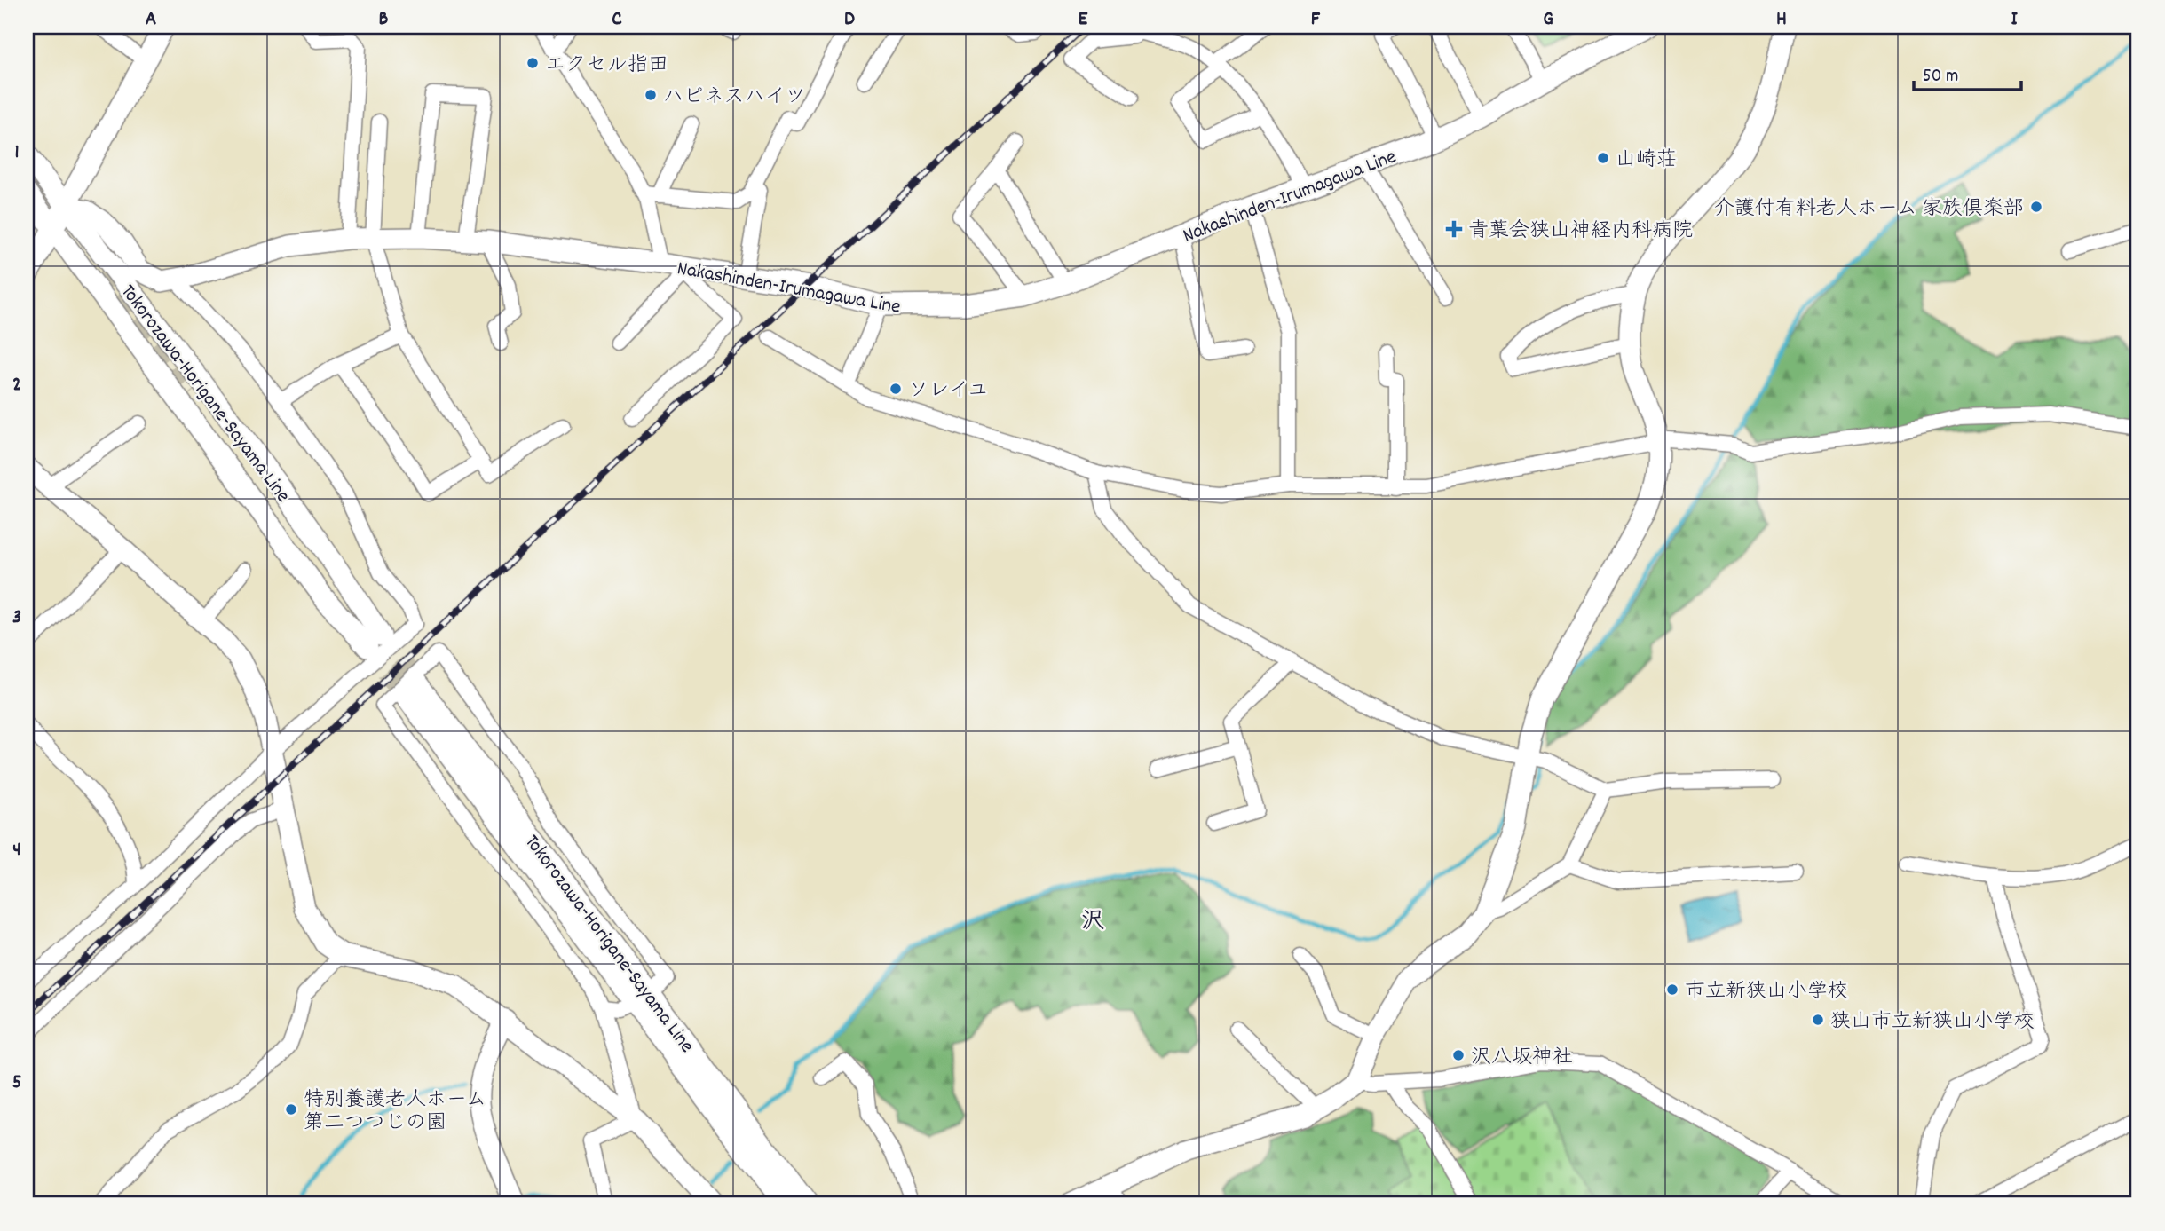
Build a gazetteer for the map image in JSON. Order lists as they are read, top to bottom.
{
  "streets": {
    "main road": ["Nakashinden-Irumagawa Line", "Tokorozawa-Horigane-Sayama Line"]
  },
  "districts": ["沢"],
  "places": {
    "other": [
      "エクセル指田",
      "ハピネスハイツ",
      "山崎荘",
      "介護付有料老人ホーム 家族倶楽部",
      "ソレイユ",
      "市立新狭山小学校",
      "狭山市立新狭山小学校",
      "沢八坂神社",
      "特別養護老人ホーム 第二つつじの園"
    ],
    "health": ["青葉会狭山神経内科病院"]
  },
  "scale_bar": "50 m",
  "grid": {
    "columns": [
      "A",
      "B",
      "C",
      "D",
      "E",
      "F",
      "G",
      "H",
      "I"
    ],
    "rows": [
      "1",
      "2",
      "3",
      "4",
      "5"
    ]
  }
}
